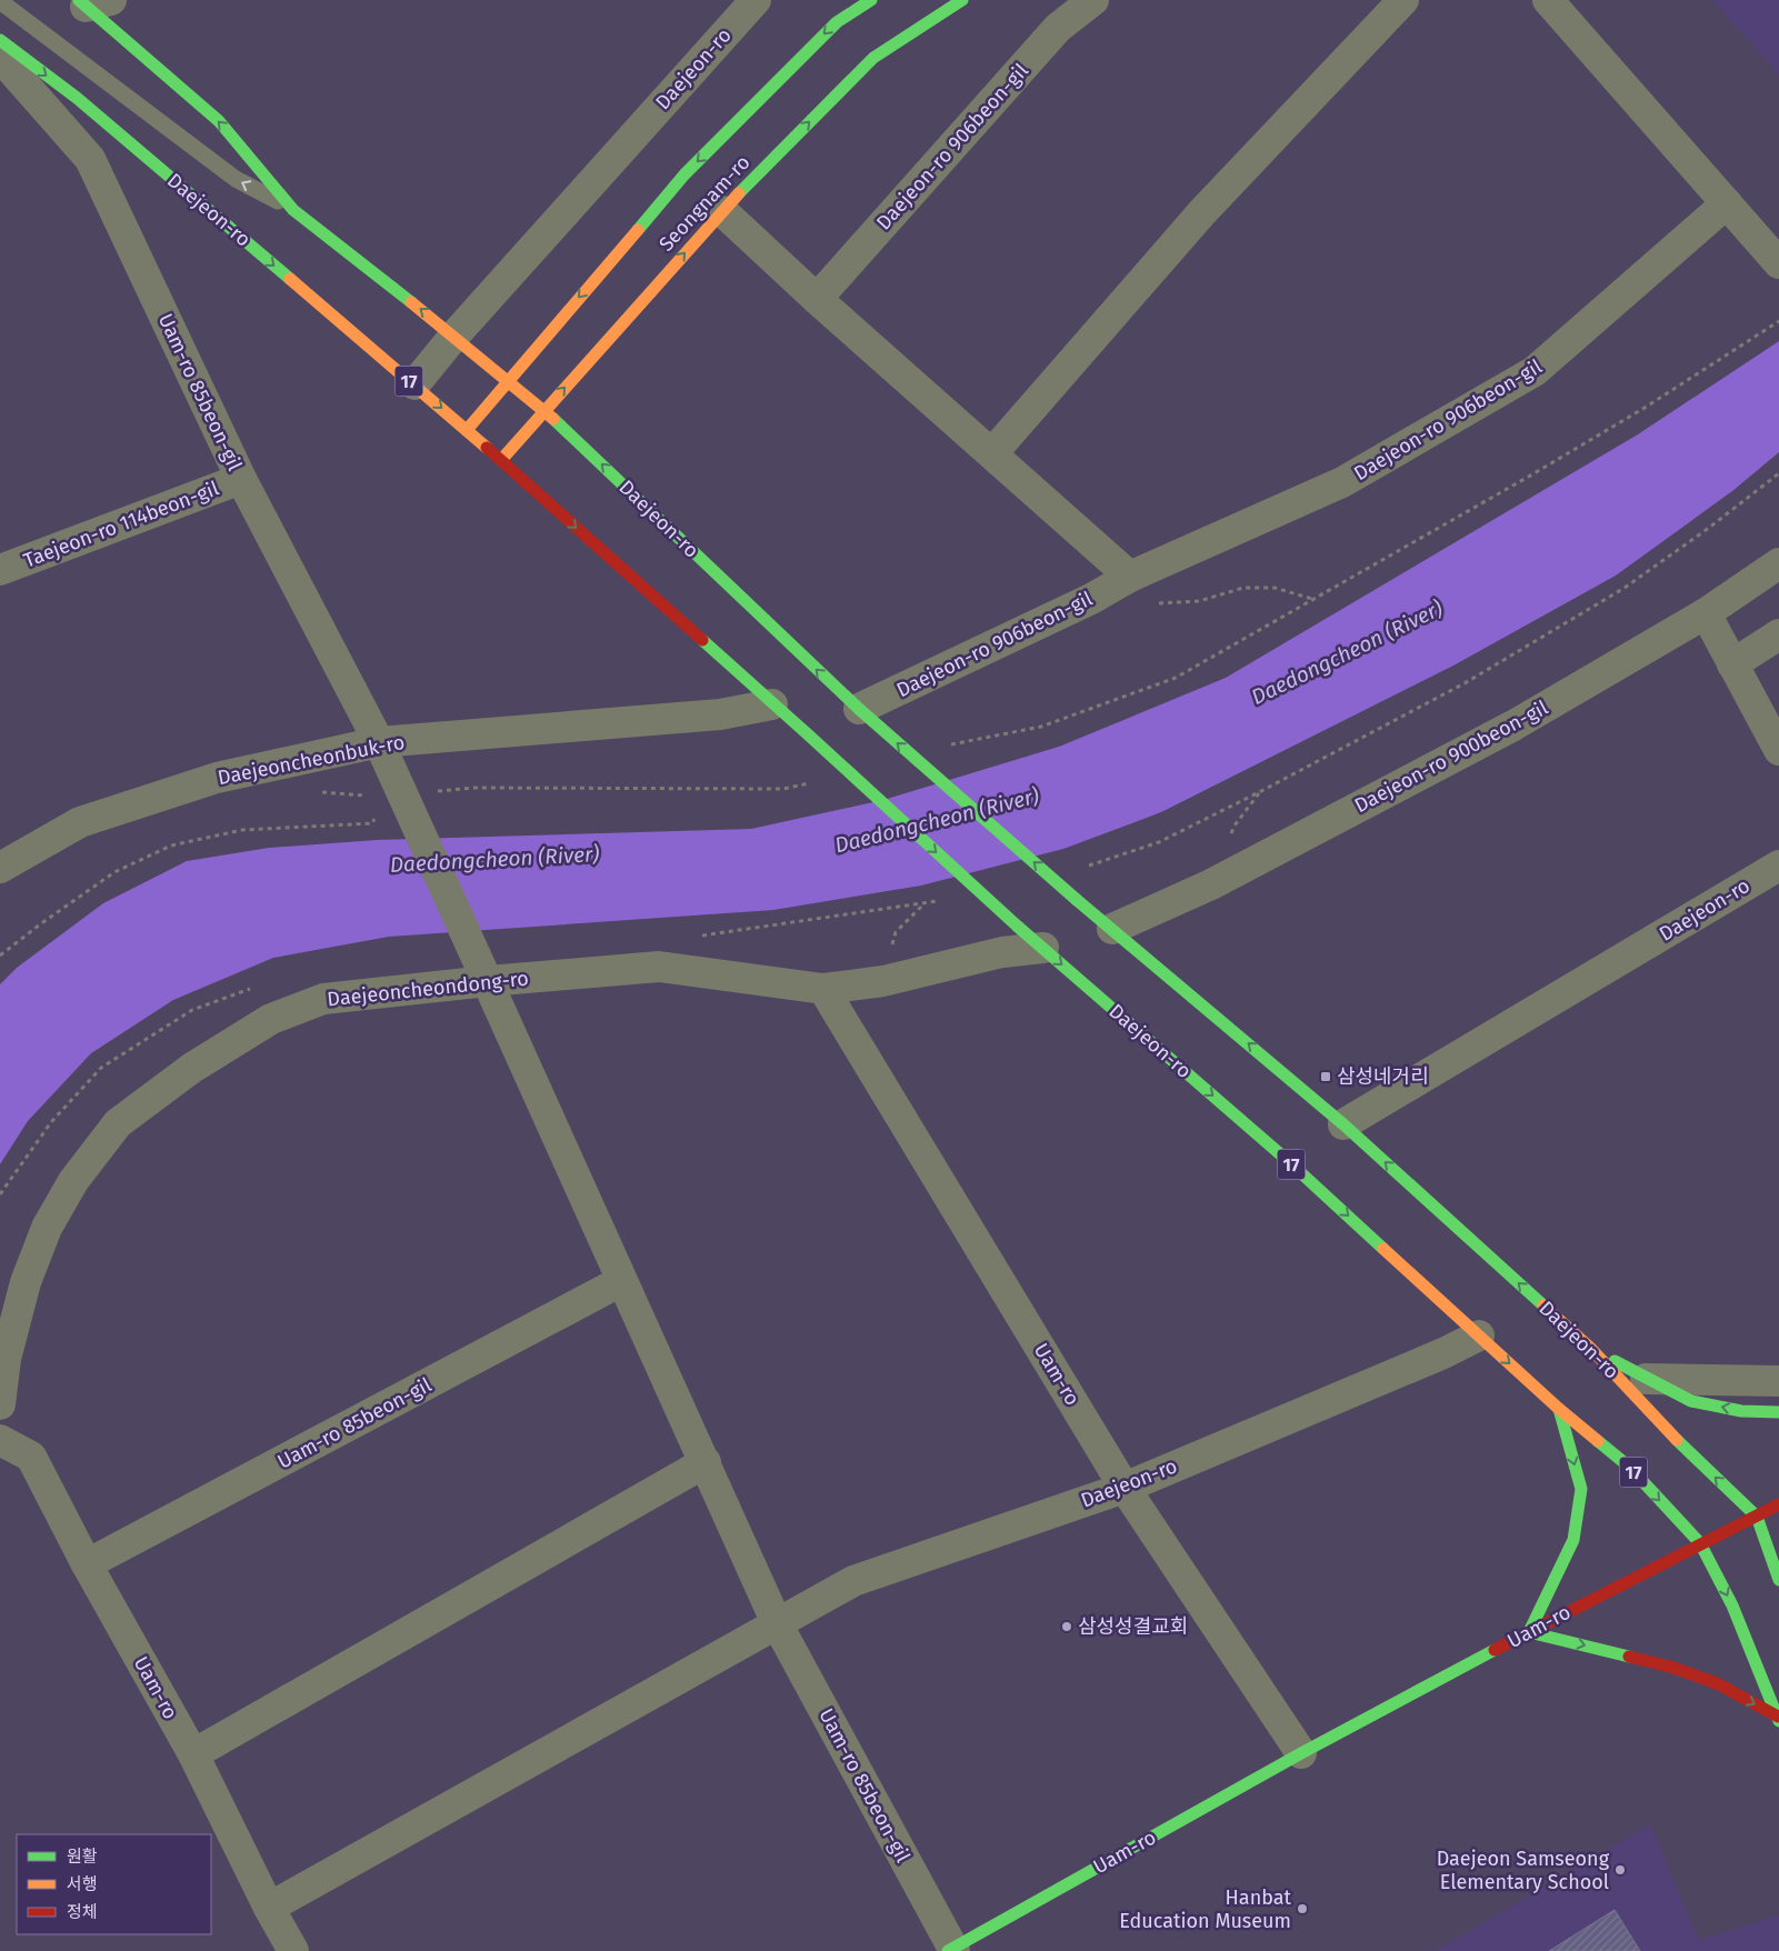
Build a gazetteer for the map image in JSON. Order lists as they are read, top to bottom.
{
  "streets": {
    "main road": [
      "Daejeon-ro",
      "Seongnam-ro",
      "17",
      "Uam-ro"
    ],
    "street": [
      "Daejeon-ro 906beon-gil",
      "Uam-ro 85beon-gil",
      "Taejeon-ro 114beon-gil",
      "Daejeon-ro 900beon-gil",
      "Daejeoncheonbuk-ro",
      "Daejeoncheondong-ro"
    ]
  },
  "crossings": [
    ["Daejeon-ro", "Daejeon-ro 906beon-gil"],
    ["Daejeon-ro", "Seongnam-ro"],
    ["Daejeon-ro", "Uam-ro 85beon-gil"],
    ["Daejeon-ro", "Daejeon-ro 900beon-gil"],
    ["Daejeon-ro", "Daejeoncheonbuk-ro"],
    ["Daejeon-ro", "Daejeoncheondong-ro"],
    ["Daejeon-ro", "Uam-ro"],
    ["Uam-ro 85beon-gil", "Taejeon-ro 114beon-gil"],
    ["Uam-ro 85beon-gil", "Daejeoncheonbuk-ro"],
    ["Uam-ro 85beon-gil", "Daejeoncheondong-ro"],
    ["Uam-ro 85beon-gil", "Uam-ro"],
    ["Daejeoncheondong-ro", "Uam-ro"]
  ],
  "water": ["Daedongcheon (River)"],
  "places": {
    "transit": ["삼성네거리"],
    "other": ["삼성성결교회", "Daejeon Samseong Elementary School", "Hanbat Education Museum"]
  },
  "legend": ["원활", "서행", "정체"]
}
